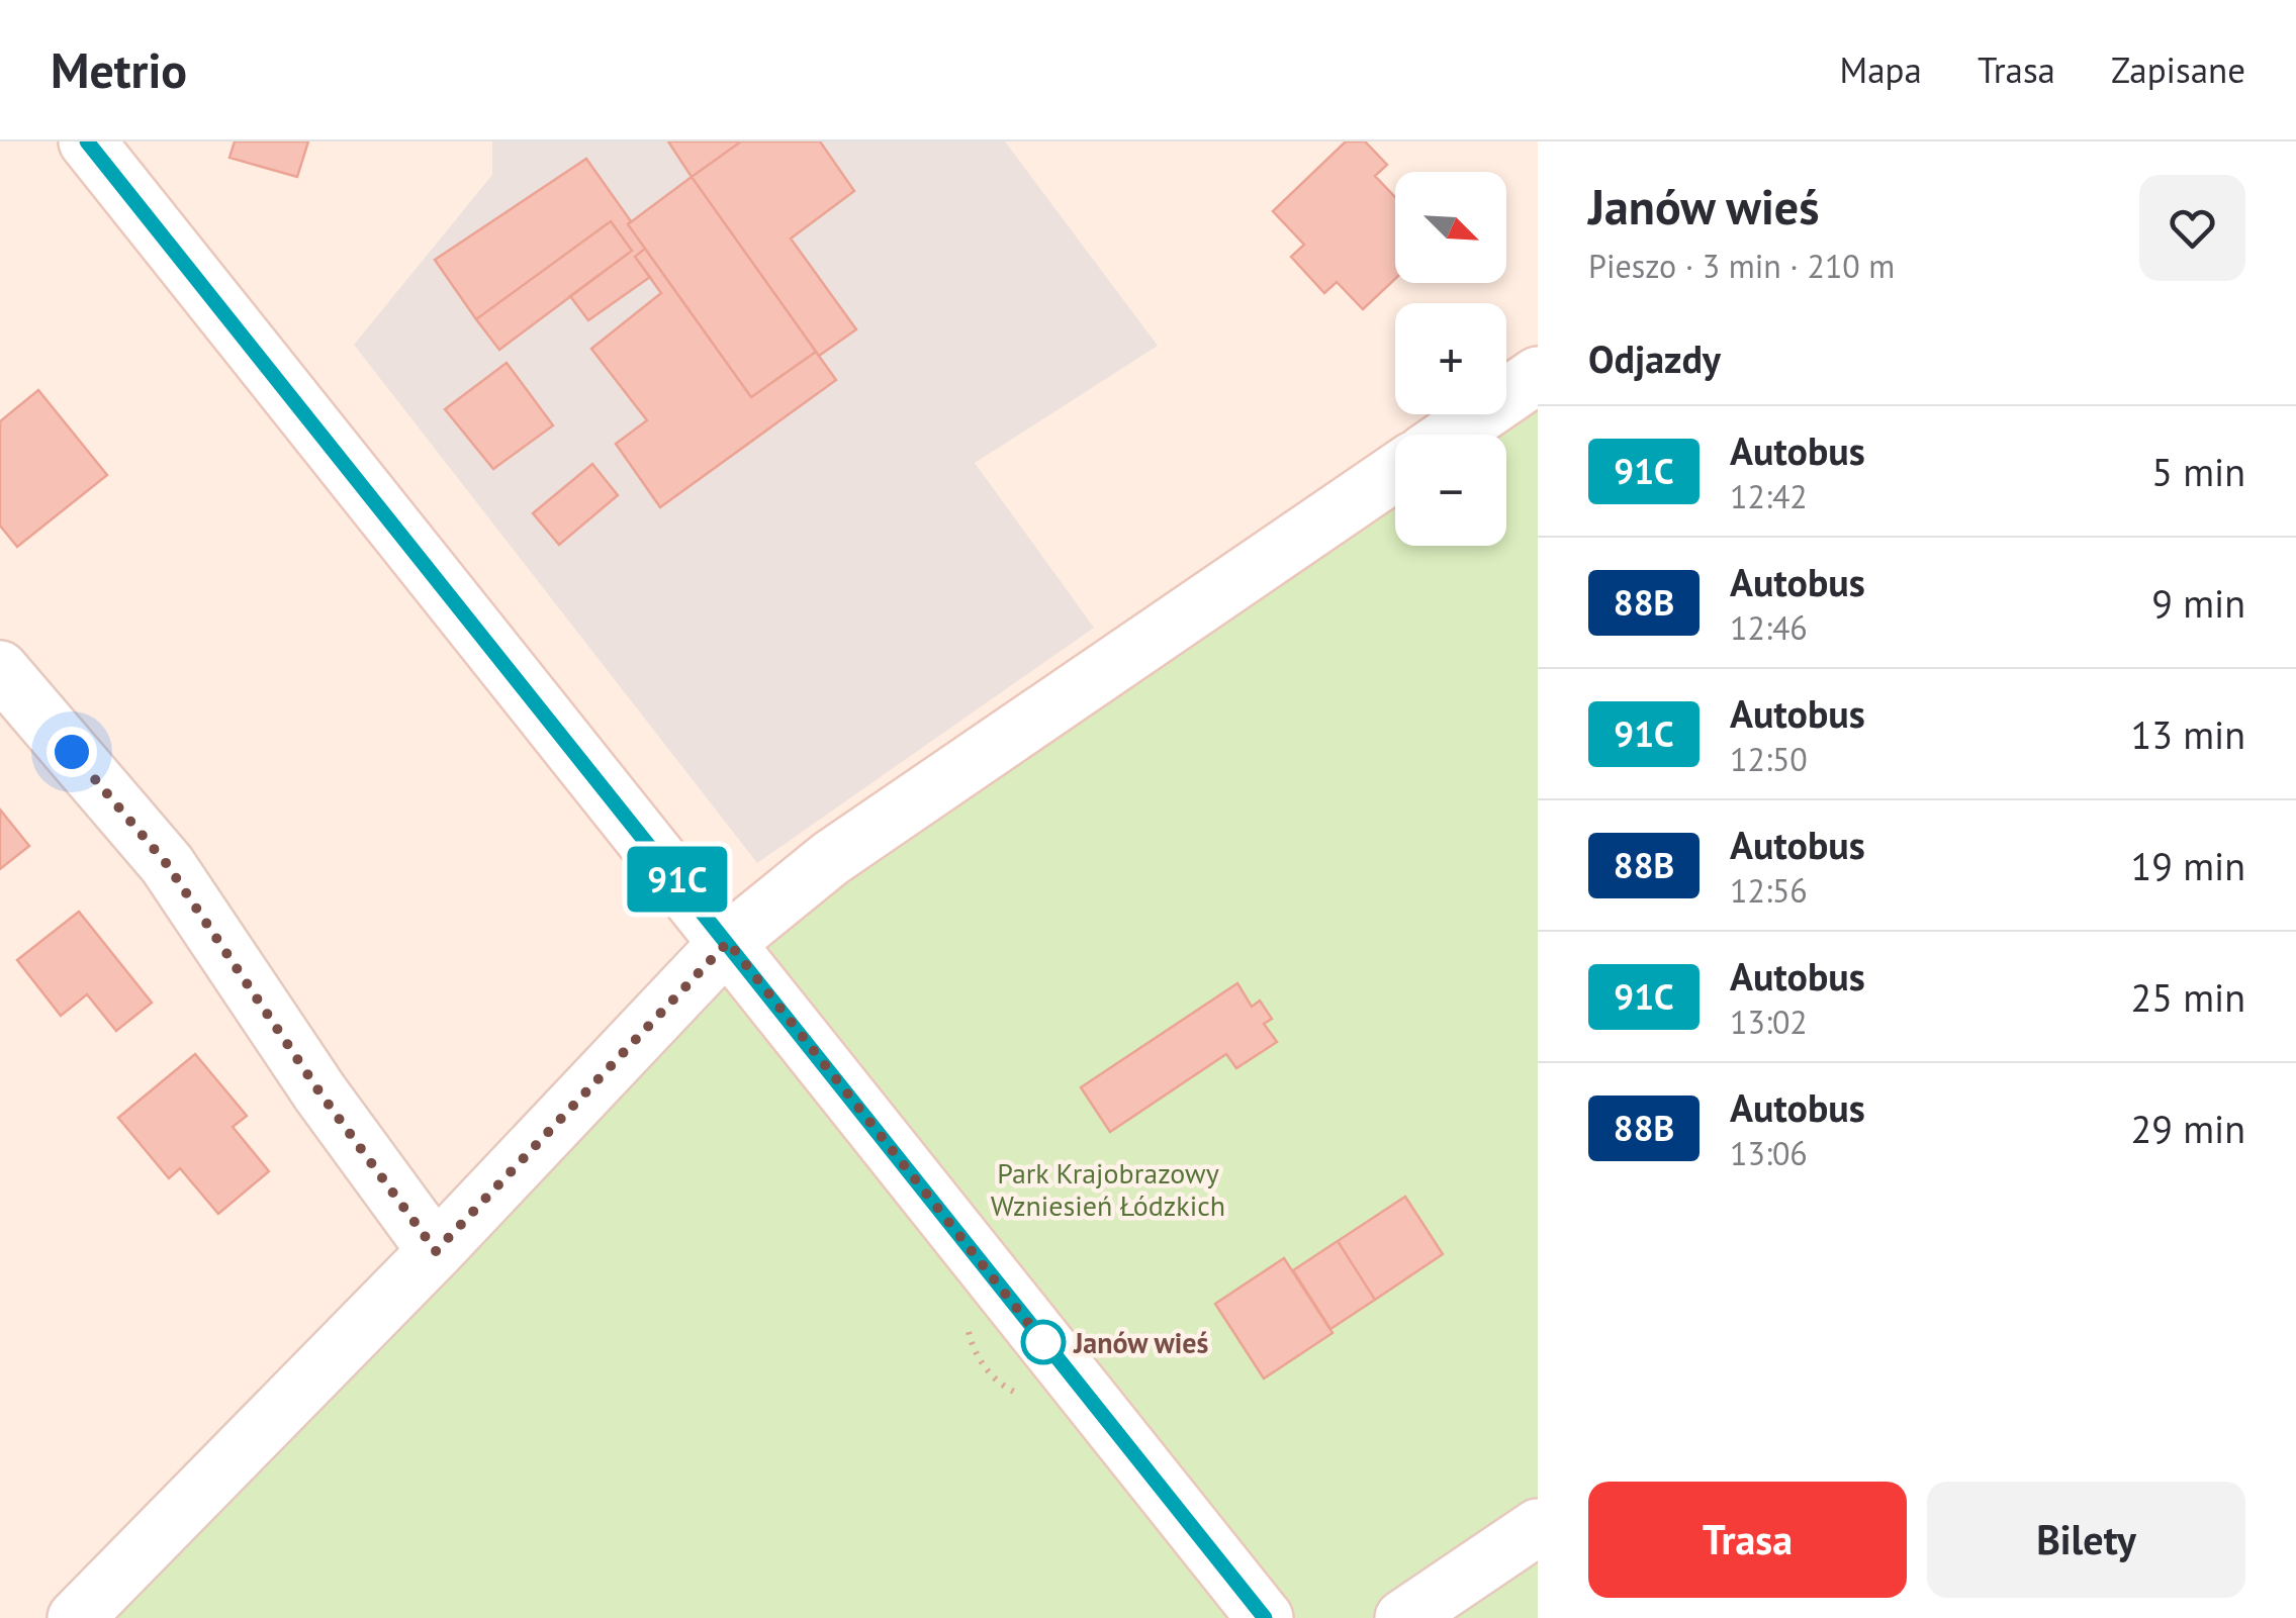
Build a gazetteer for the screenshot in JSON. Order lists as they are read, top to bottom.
{
  "parks": ["Park Krajobrazowy Wzniesień Łódzkich"],
  "places": ["Janów wieś"],
  "lines": ["bus line 91C"],
  "north": "bottom right",
  "page": {
    "header": "Metrio",
    "nav": ["Mapa", "Trasa", "Zapisane"],
    "on_map": "91C",
    "heading": [
      ["Janów wieś", "Pieszo · 3 min · 210 m"],
      "Odjazdy"
    ],
    "map_buttons": ["+", "−"],
    "list": [
      {
        "mark": "91C",
        "name": "Autobus",
        "note": "12:42",
        "value": "5 min"
      },
      {
        "mark": "88B",
        "name": "Autobus",
        "note": "12:46",
        "value": "9 min"
      },
      {
        "mark": "91C",
        "name": "Autobus",
        "note": "12:50",
        "value": "13 min"
      },
      {
        "mark": "88B",
        "name": "Autobus",
        "note": "12:56",
        "value": "19 min"
      },
      {
        "mark": "91C",
        "name": "Autobus",
        "note": "13:02",
        "value": "25 min"
      },
      {
        "mark": "88B",
        "name": "Autobus",
        "note": "13:06",
        "value": "29 min"
      }
    ],
    "buttons": ["Trasa", "Bilety"]
  }
}
